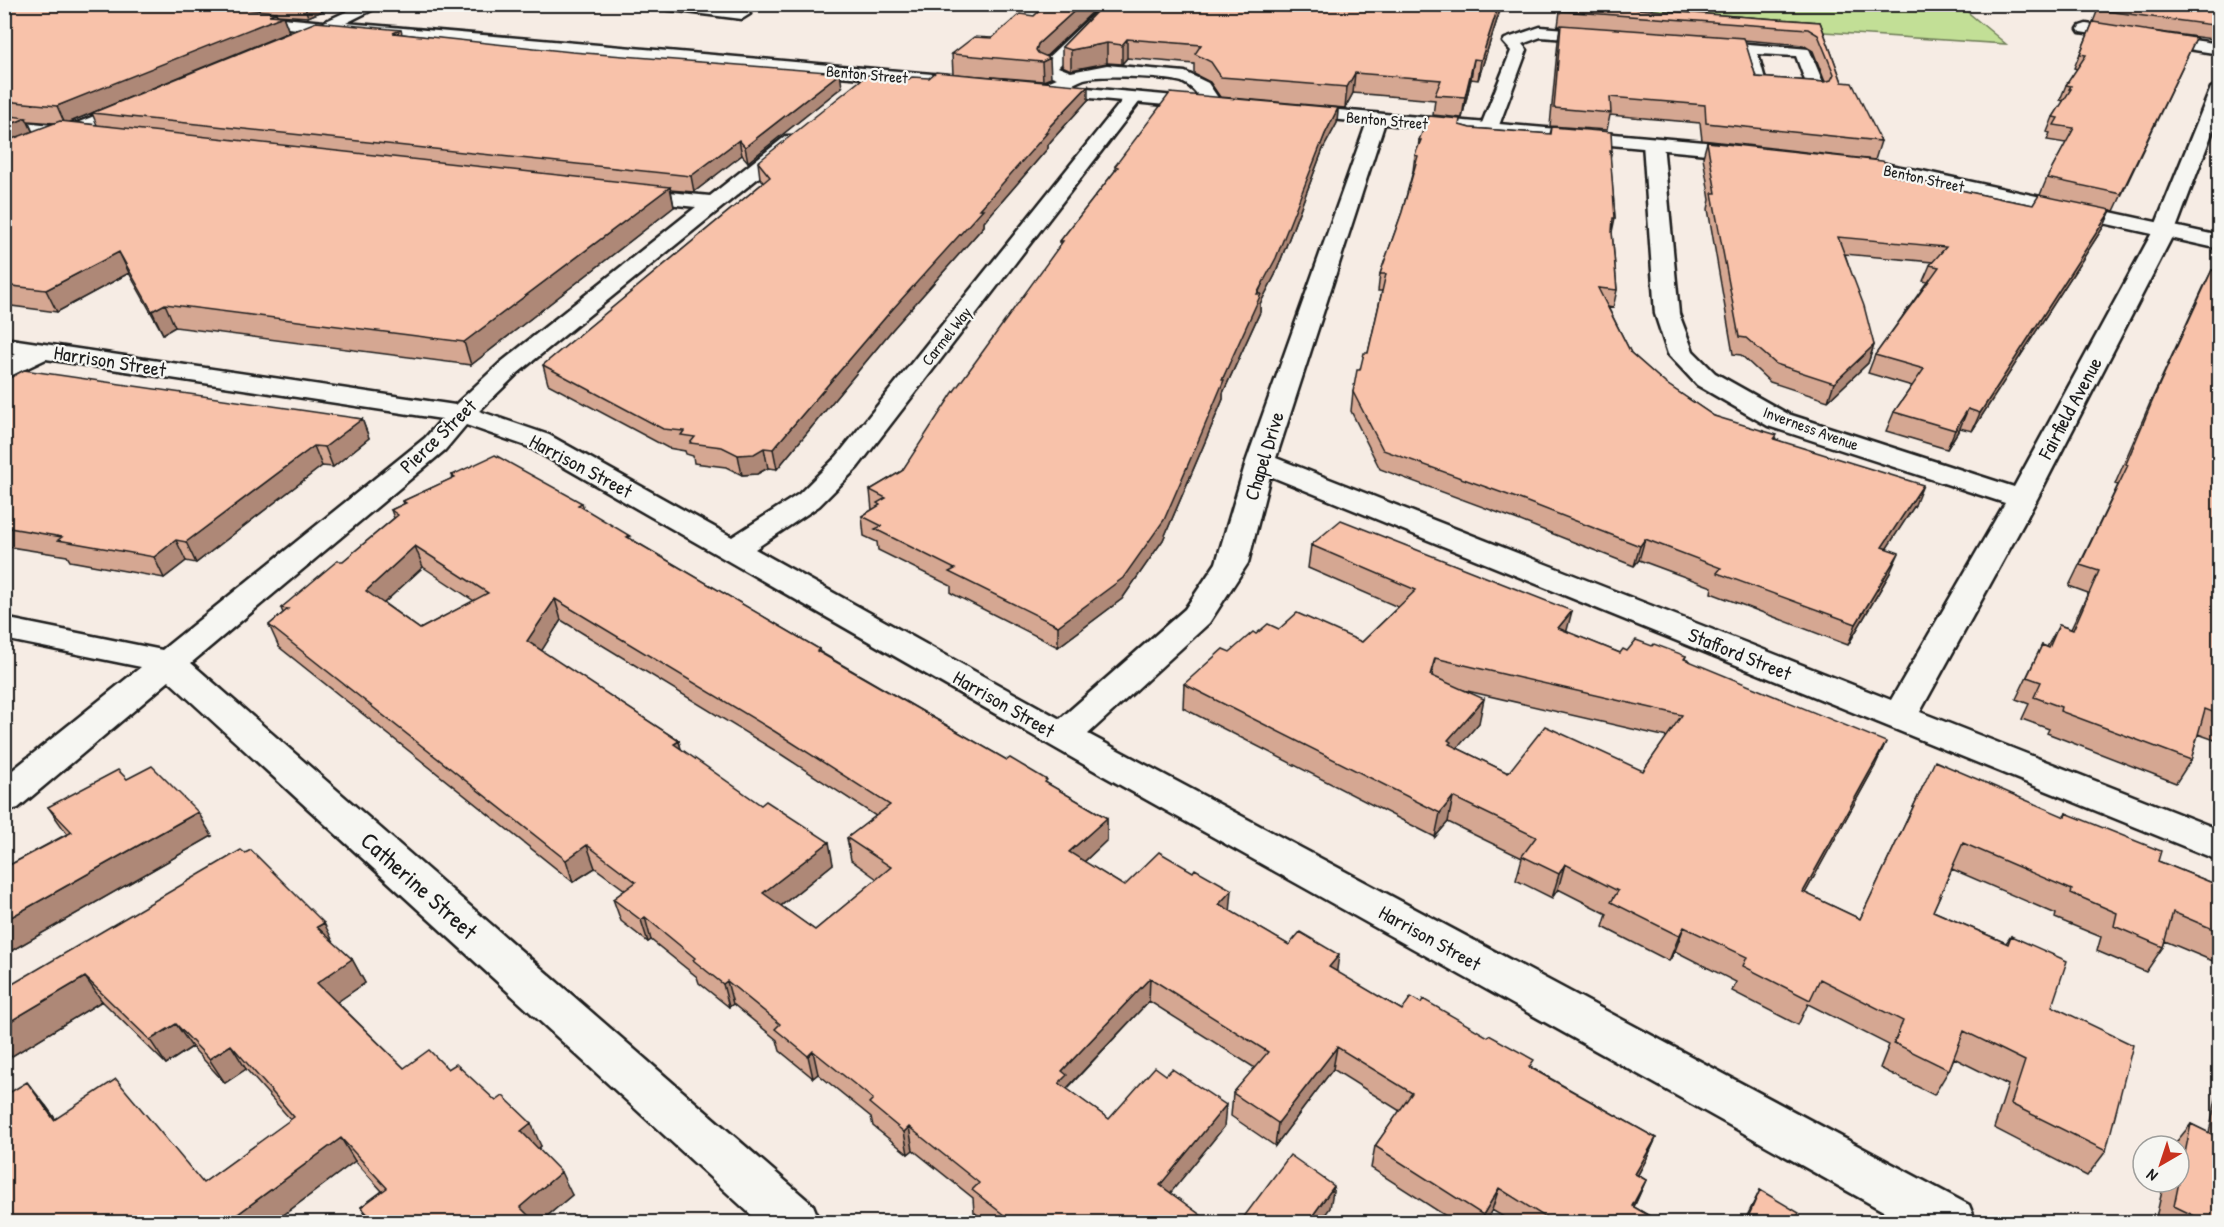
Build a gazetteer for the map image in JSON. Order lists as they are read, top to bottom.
{
  "streets": {
    "street": [
      "Benton Street",
      "Carmel Way",
      "Harrison Street",
      "Fairfield Avenue",
      "Inverness Avenue",
      "Pierce Street",
      "Chapel Drive",
      "Stafford Street",
      "Catherine Street"
    ]
  },
  "crossings": [
    ["Benton Street", "Fairfield Avenue"],
    ["Benton Street", "Inverness Avenue"],
    ["Benton Street", "Chapel Drive"],
    ["Carmel Way", "Harrison Street"],
    ["Harrison Street", "Pierce Street"],
    ["Harrison Street", "Chapel Drive"],
    ["Fairfield Avenue", "Inverness Avenue"],
    ["Fairfield Avenue", "Stafford Street"],
    ["Pierce Street", "Catherine Street"],
    ["Chapel Drive", "Stafford Street"]
  ],
  "north": "bottom left"
}
